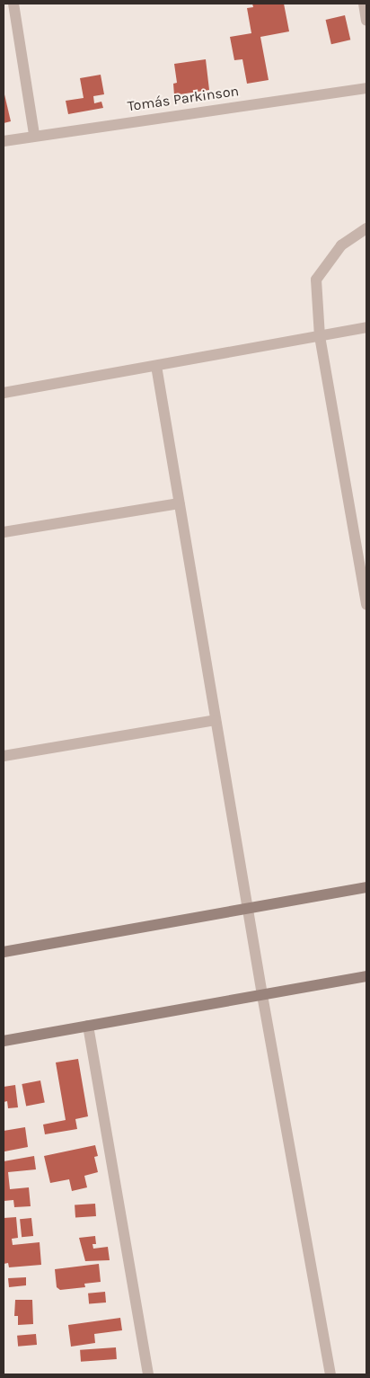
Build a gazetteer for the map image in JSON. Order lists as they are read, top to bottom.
{
  "streets": {
    "street": ["Tomás Parkinson"]
  }
}
